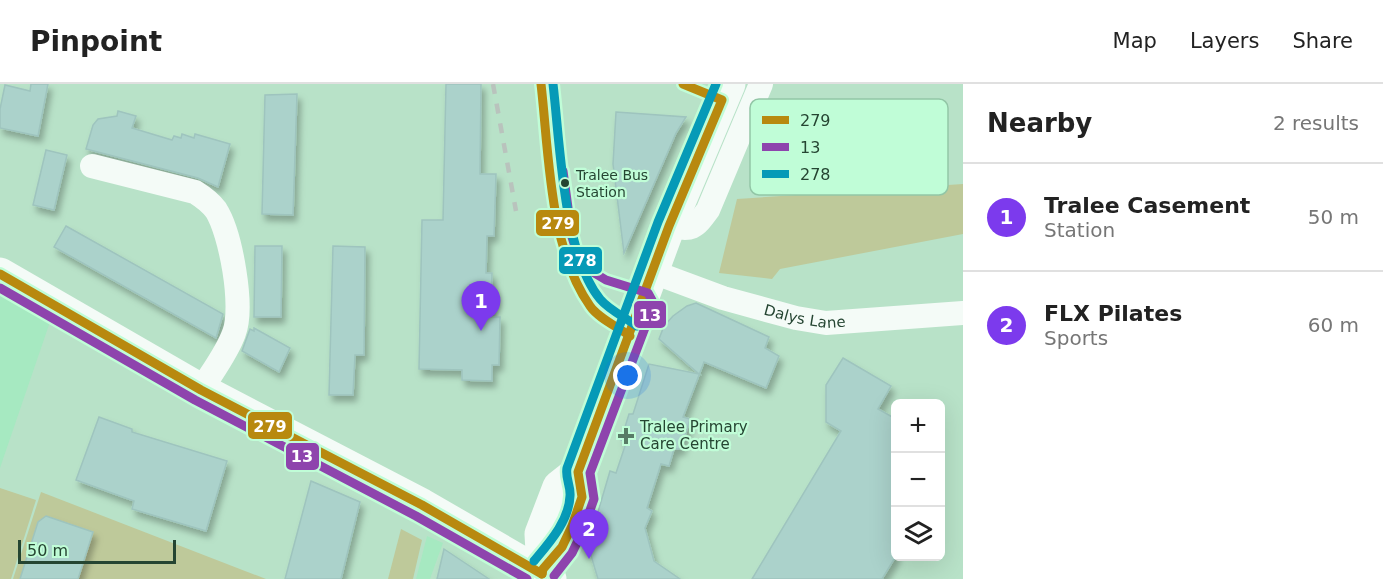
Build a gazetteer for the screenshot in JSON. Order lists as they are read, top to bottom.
{
  "streets": {
    "street": ["Dalys Lane"]
  },
  "places": {
    "other": ["Tralee Bus Station"],
    "health": ["Tralee Primary Care Centre"]
  },
  "lines": ["transit line 279", "transit line 278", "transit line 13"],
  "legend": ["279", "13", "278"],
  "scale_bar": "50 m",
  "page": {
    "header": "Pinpoint",
    "nav": ["Map", "Layers", "Share"],
    "heading": ["Nearby", "2 results"],
    "list": [
      {
        "mark": "1",
        "name": "Tralee Casement",
        "note": "Station",
        "value": "50 m"
      },
      {
        "mark": "2",
        "name": "FLX Pilates",
        "note": "Sports",
        "value": "60 m"
      }
    ],
    "pins": ["1", "2"],
    "map_buttons": ["+", "−"],
    "scale": "50 m"
  }
}
